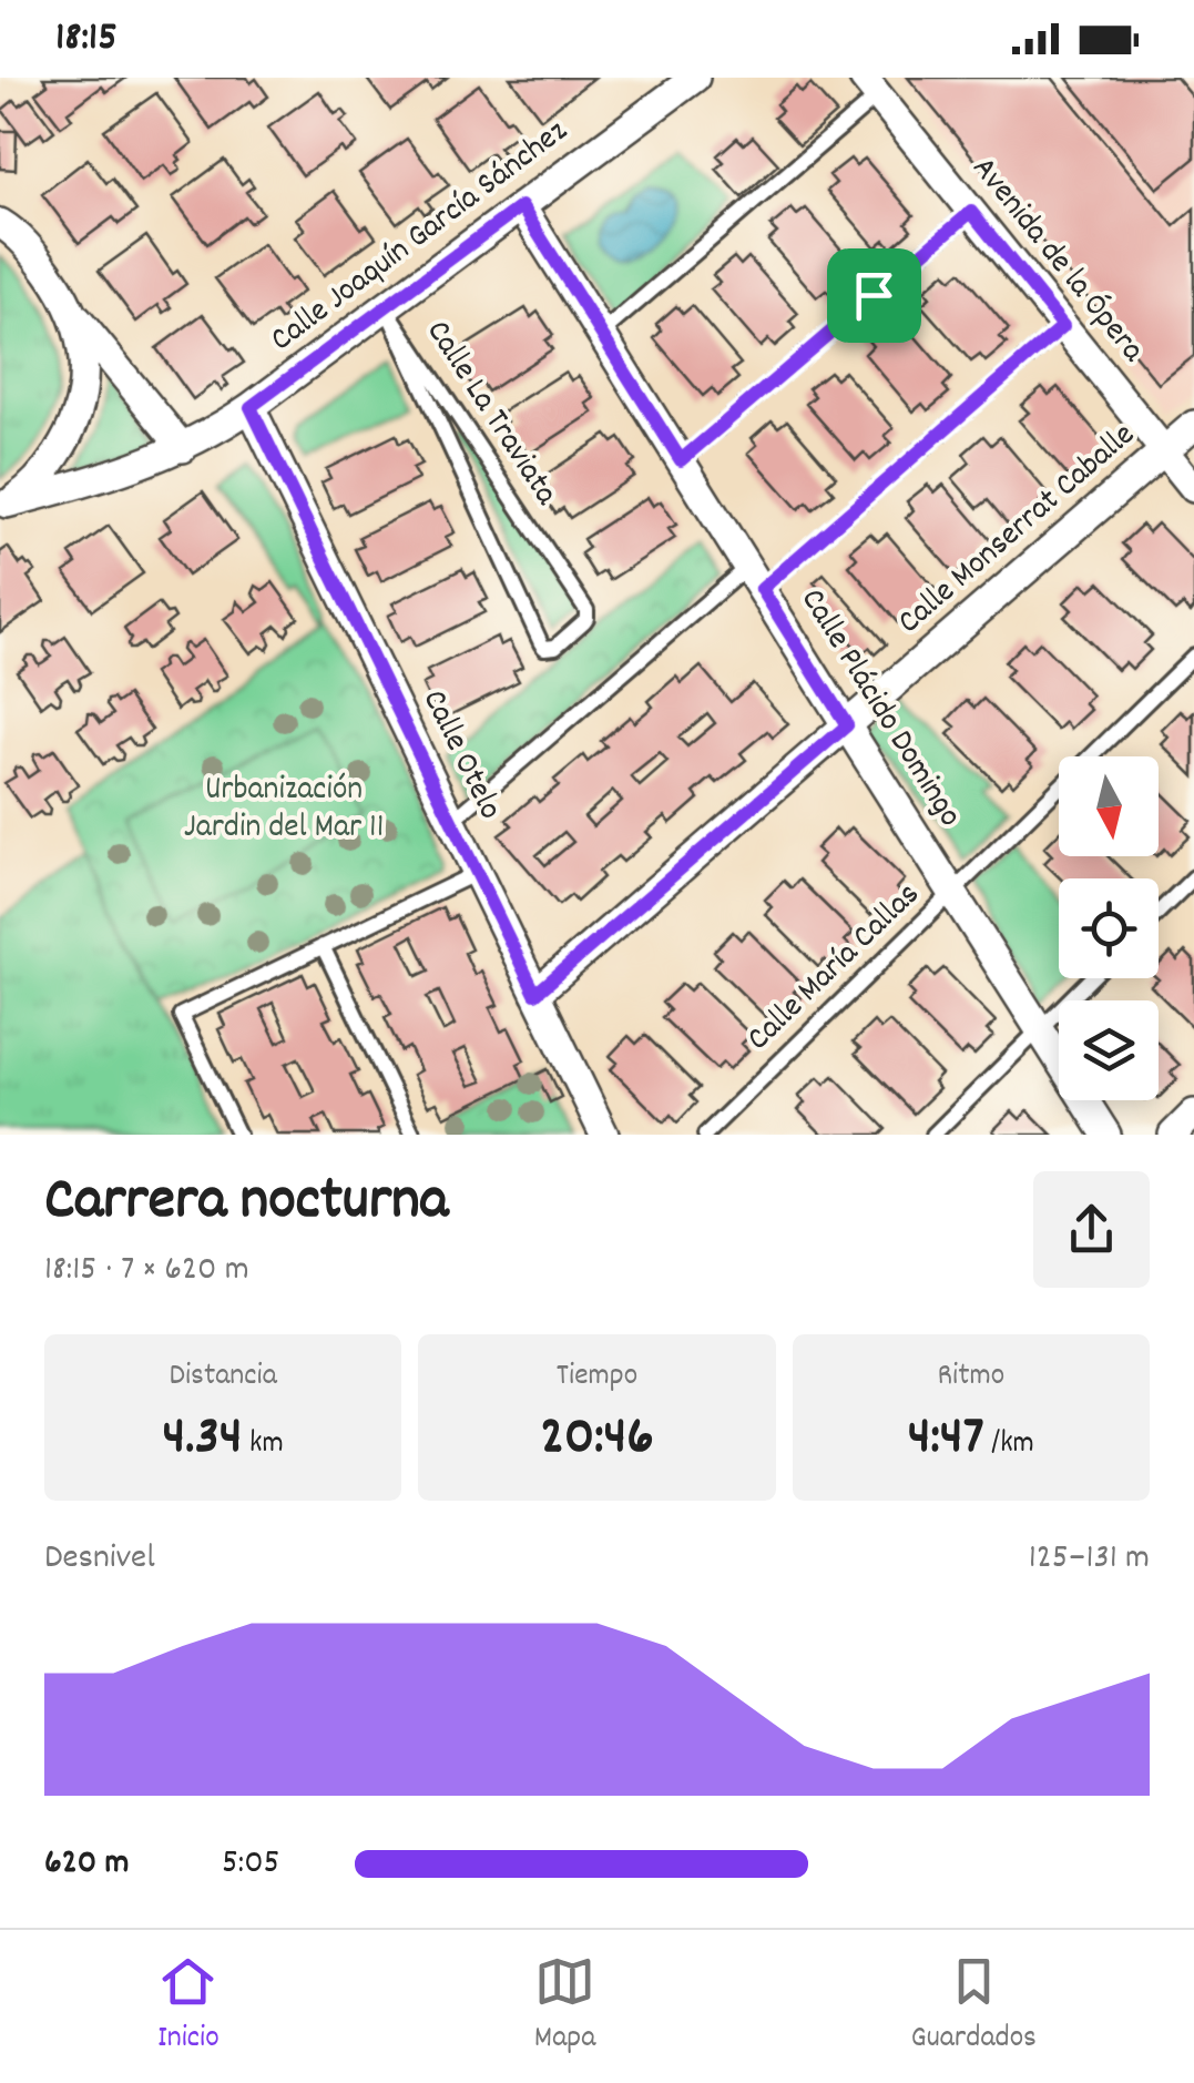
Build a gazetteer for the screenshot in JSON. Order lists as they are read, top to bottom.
{
  "streets": {
    "street": [
      "Calle Joaquín García Sánchez",
      "Avenida de la Ópera",
      "Calle Monserrat Caballe",
      "Calle Plácido Domingo",
      "Calle Otelo"
    ],
    "lane": ["Calle La Traviata", "Calle María Callas"]
  },
  "crossings": [
    ["Calle Joaquín García Sánchez", "Calle La Traviata"],
    ["Calle Joaquín García Sánchez", "Calle Plácido Domingo"],
    ["Calle Joaquín García Sánchez", "Calle Otelo"],
    ["Avenida de la Ópera", "Calle Monserrat Caballe"],
    ["Calle Monserrat Caballe", "Calle Plácido Domingo"],
    ["Calle Monserrat Caballe", "Calle Otelo"],
    ["Calle Plácido Domingo", "Calle María Callas"]
  ],
  "parks": ["Urbanización Jardin del Mar 11"],
  "north": "bottom",
  "page": {
    "status": "18:15",
    "heading": ["Carrera nocturna", "18:15 · 7 × 620 m"],
    "stats": [
      ["Distancia", "4.34 km"],
      ["Tiempo", "20:46"],
      ["Ritmo", "4:47 /km"]
    ],
    "chart": ["Desnivel", "125–131 m"],
    "list": [
      {
        "name": "620 m",
        "note": "5:05"
      }
    ],
    "tabs": ["Inicio", "Mapa", "Guardados"]
  }
}
